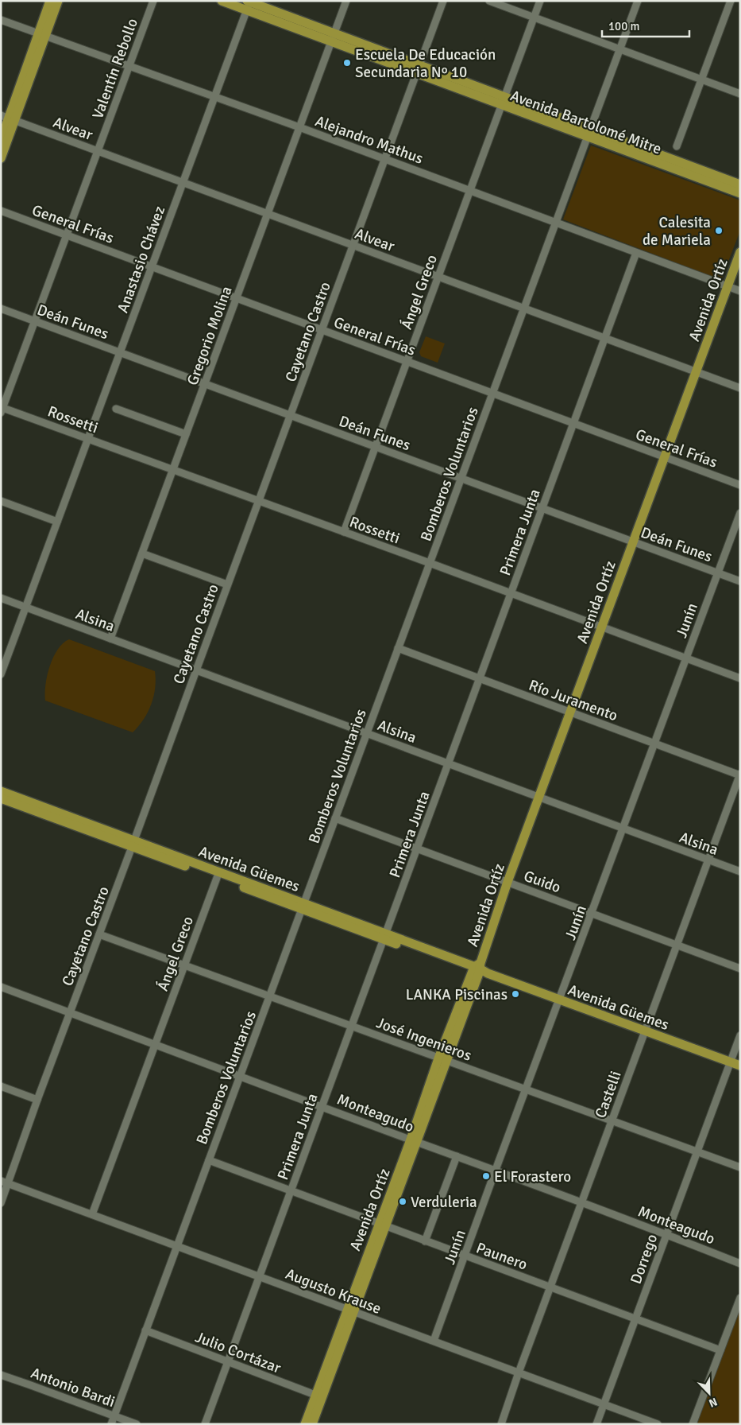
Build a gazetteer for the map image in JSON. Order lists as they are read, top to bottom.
{
  "streets": {
    "main road": ["Avenida Bartolomé Mitre", "Avenida Ortíz", "Avenida Güemes"],
    "street": [
      "Valentín Rebollo",
      "Alvear",
      "Alejandro Mathus",
      "General Frías",
      "Anastasio Chávez",
      "Ángel Greco",
      "Deán Funes",
      "Cayetano Castro",
      "Gregorio Molina",
      "Rossetti",
      "Bomberos Voluntarios",
      "Primera Junta",
      "Alsina",
      "Junín",
      "Río Juramento",
      "Guido",
      "José Ingenieros",
      "Castelli",
      "Monteagudo",
      "Paunero",
      "Dorrego",
      "Augusto Krause",
      "Julio Cortázar",
      "Antonio Bardi"
    ]
  },
  "crossings": [
    ["Valentín Rebollo", "Alvear"],
    ["Valentín Rebollo", "Alejandro Mathus"],
    ["Valentín Rebollo", "General Frías"],
    ["Valentín Rebollo", "Deán Funes"],
    ["Valentín Rebollo", "Rossetti"],
    ["Avenida Bartolomé Mitre", "Anastasio Chávez"],
    ["Avenida Bartolomé Mitre", "Ángel Greco"],
    ["Avenida Bartolomé Mitre", "Cayetano Castro"],
    ["Avenida Bartolomé Mitre", "Gregorio Molina"],
    ["Avenida Bartolomé Mitre", "Bomberos Voluntarios"],
    ["Alvear", "Anastasio Chávez"],
    ["Alvear", "Ángel Greco"],
    ["Alvear", "Avenida Ortíz"],
    ["Alvear", "Cayetano Castro"],
    ["Alvear", "Gregorio Molina"],
    ["Alvear", "Bomberos Voluntarios"],
    ["Alvear", "Primera Junta"],
    ["Alejandro Mathus", "Anastasio Chávez"],
    ["Alejandro Mathus", "Ángel Greco"],
    ["Alejandro Mathus", "Avenida Ortíz"],
    ["Alejandro Mathus", "Cayetano Castro"],
    ["Alejandro Mathus", "Gregorio Molina"],
    ["Alejandro Mathus", "Bomberos Voluntarios"],
    ["Alejandro Mathus", "Primera Junta"],
    ["General Frías", "Anastasio Chávez"],
    ["General Frías", "Ángel Greco"],
    ["General Frías", "Avenida Ortíz"],
    ["General Frías", "Cayetano Castro"],
    ["General Frías", "Gregorio Molina"],
    ["General Frías", "Bomberos Voluntarios"],
    ["General Frías", "Primera Junta"],
    ["Anastasio Chávez", "Deán Funes"],
    ["Anastasio Chávez", "Rossetti"],
    ["Anastasio Chávez", "Alsina"],
    ["Ángel Greco", "Deán Funes"],
    ["Ángel Greco", "Rossetti"],
    ["Ángel Greco", "Avenida Güemes"],
    ["Ángel Greco", "José Ingenieros"],
    ["Ángel Greco", "Monteagudo"],
    ["Ángel Greco", "Augusto Krause"],
    ["Avenida Ortíz", "Deán Funes"],
    ["Avenida Ortíz", "Rossetti"],
    ["Avenida Ortíz", "Alsina"],
    ["Avenida Ortíz", "Río Juramento"],
    ["Avenida Ortíz", "Avenida Güemes"],
    ["Avenida Ortíz", "Guido"],
    ["Avenida Ortíz", "José Ingenieros"],
    ["Avenida Ortíz", "Monteagudo"],
    ["Avenida Ortíz", "Paunero"],
    ["Avenida Ortíz", "Augusto Krause"],
    ["Avenida Ortíz", "Julio Cortázar"],
    ["Deán Funes", "Cayetano Castro"],
    ["Deán Funes", "Gregorio Molina"],
    ["Deán Funes", "Bomberos Voluntarios"],
    ["Deán Funes", "Primera Junta"],
    ["Deán Funes", "Junín"],
    ["Cayetano Castro", "Rossetti"],
    ["Cayetano Castro", "Alsina"],
    ["Cayetano Castro", "Avenida Güemes"],
    ["Cayetano Castro", "José Ingenieros"],
    ["Cayetano Castro", "Monteagudo"],
    ["Cayetano Castro", "Augusto Krause"],
    ["Gregorio Molina", "Rossetti"],
    ["Gregorio Molina", "Alsina"],
    ["Rossetti", "Bomberos Voluntarios"],
    ["Rossetti", "Primera Junta"],
    ["Rossetti", "Junín"],
    ["Bomberos Voluntarios", "Alsina"],
    ["Bomberos Voluntarios", "Río Juramento"],
    ["Bomberos Voluntarios", "Avenida Güemes"],
    ["Bomberos Voluntarios", "Guido"],
    ["Bomberos Voluntarios", "José Ingenieros"],
    ["Bomberos Voluntarios", "Monteagudo"],
    ["Bomberos Voluntarios", "Paunero"],
    ["Bomberos Voluntarios", "Augusto Krause"],
    ["Bomberos Voluntarios", "Julio Cortázar"],
    ["Bomberos Voluntarios", "Antonio Bardi"],
    ["Primera Junta", "Alsina"],
    ["Primera Junta", "Río Juramento"],
    ["Primera Junta", "Avenida Güemes"],
    ["Primera Junta", "Guido"],
    ["Primera Junta", "José Ingenieros"],
    ["Primera Junta", "Monteagudo"],
    ["Primera Junta", "Paunero"],
    ["Primera Junta", "Augusto Krause"],
    ["Primera Junta", "Julio Cortázar"],
    ["Alsina", "Junín"],
    ["Alsina", "Castelli"],
    ["Junín", "Río Juramento"],
    ["Junín", "Avenida Güemes"],
    ["Junín", "Guido"],
    ["Junín", "José Ingenieros"],
    ["Junín", "Monteagudo"],
    ["Junín", "Paunero"],
    ["Junín", "Augusto Krause"],
    ["Río Juramento", "Castelli"],
    ["Avenida Güemes", "Castelli"],
    ["Avenida Güemes", "Dorrego"],
    ["Guido", "Castelli"],
    ["José Ingenieros", "Castelli"],
    ["José Ingenieros", "Dorrego"],
    ["Castelli", "Monteagudo"],
    ["Castelli", "Paunero"],
    ["Castelli", "Augusto Krause"],
    ["Monteagudo", "Dorrego"],
    ["Paunero", "Dorrego"],
    ["Dorrego", "Augusto Krause"]
  ],
  "places": [
    "Escuela De Educación Secundaria Nº 10",
    "Calesita de Mariela",
    "LANKA Piscinas",
    "El Forastero",
    "Verduleria"
  ],
  "scale_bar": "100 m",
  "north": "bottom right"
}
